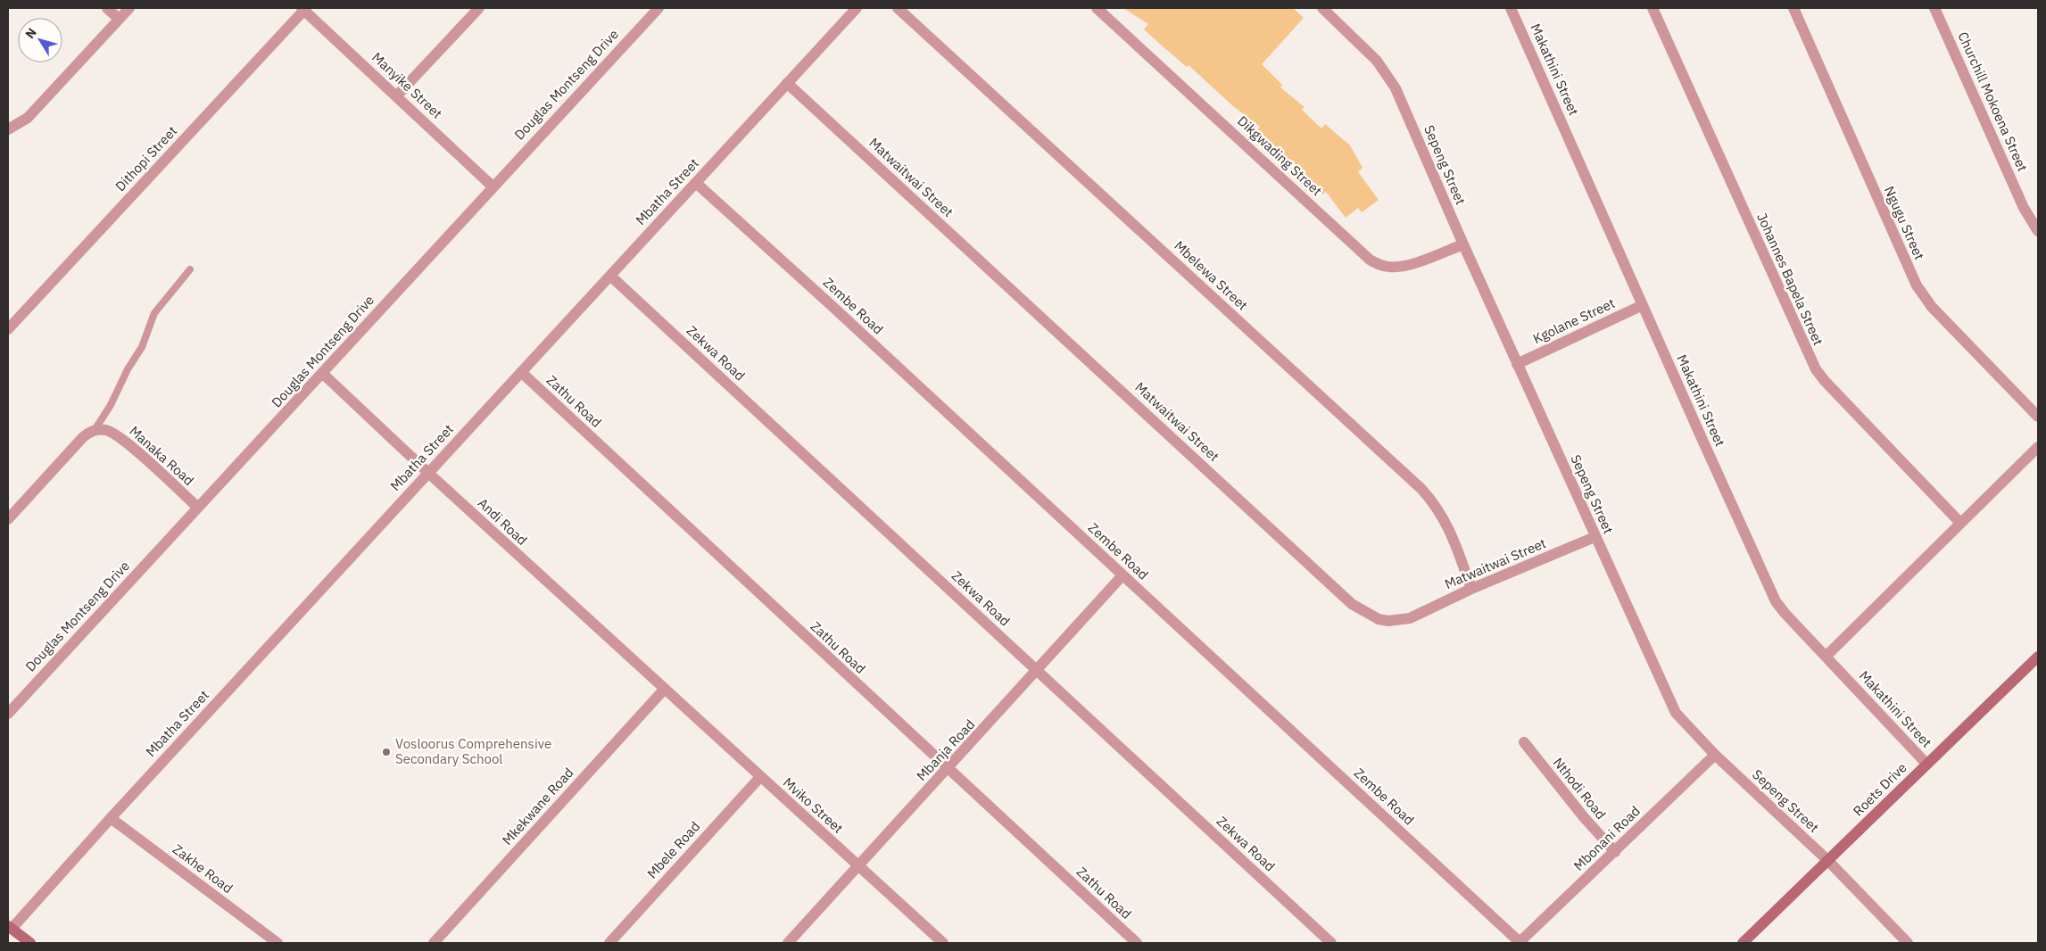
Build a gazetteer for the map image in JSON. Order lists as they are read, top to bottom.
{
  "streets": {
    "street": [
      "Makathini Street",
      "Douglas Montseng Drive",
      "Manyike Street",
      "Churchill Mokoena Street",
      "Dikgwading Street",
      "Dithopi Street",
      "Sepeng Street",
      "Matwaitwai Street",
      "Mbatha Street",
      "Ngugu Street",
      "Mbelewa Street",
      "Johannes Bapela Street",
      "Zembe Road",
      "Kgolane Street",
      "Zekwa Road",
      "Zathu Road",
      "Manaka Road",
      "Andi Road",
      "Mbanja Road",
      "Nthodi Road",
      "Roets Drive",
      "Mviko Street",
      "Mkekwane Road",
      "Mbonani Road",
      "Mbele Road",
      "Zakhe Road"
    ]
  },
  "crossings": [
    ["Makathini Street", "Kgolane Street"],
    ["Makathini Street", "Roets Drive"],
    ["Douglas Montseng Drive", "Manyike Street"],
    ["Douglas Montseng Drive", "Manaka Road"],
    ["Douglas Montseng Drive", "Andi Road"],
    ["Manyike Street", "Dithopi Street"],
    ["Dikgwading Street", "Sepeng Street"],
    ["Sepeng Street", "Matwaitwai Street"],
    ["Sepeng Street", "Kgolane Street"],
    ["Sepeng Street", "Roets Drive"],
    ["Sepeng Street", "Mbonani Road"],
    ["Matwaitwai Street", "Mbatha Street"],
    ["Matwaitwai Street", "Mbelewa Street"],
    ["Mbatha Street", "Zembe Road"],
    ["Mbatha Street", "Zekwa Road"],
    ["Mbatha Street", "Zathu Road"],
    ["Mbatha Street", "Andi Road"],
    ["Mbatha Street", "Zakhe Road"],
    ["Zembe Road", "Mbanja Road"],
    ["Zembe Road", "Mbonani Road"],
    ["Zekwa Road", "Mbanja Road"],
    ["Zathu Road", "Mbanja Road"],
    ["Andi Road", "Mviko Street"],
    ["Andi Road", "Mkekwane Road"],
    ["Mbanja Road", "Mviko Street"],
    ["Nthodi Road", "Mbonani Road"],
    ["Mviko Street", "Mkekwane Road"],
    ["Mviko Street", "Mbele Road"]
  ],
  "places": ["Vosloorus Comprehensive Secondary School"],
  "north": "top left"
}
